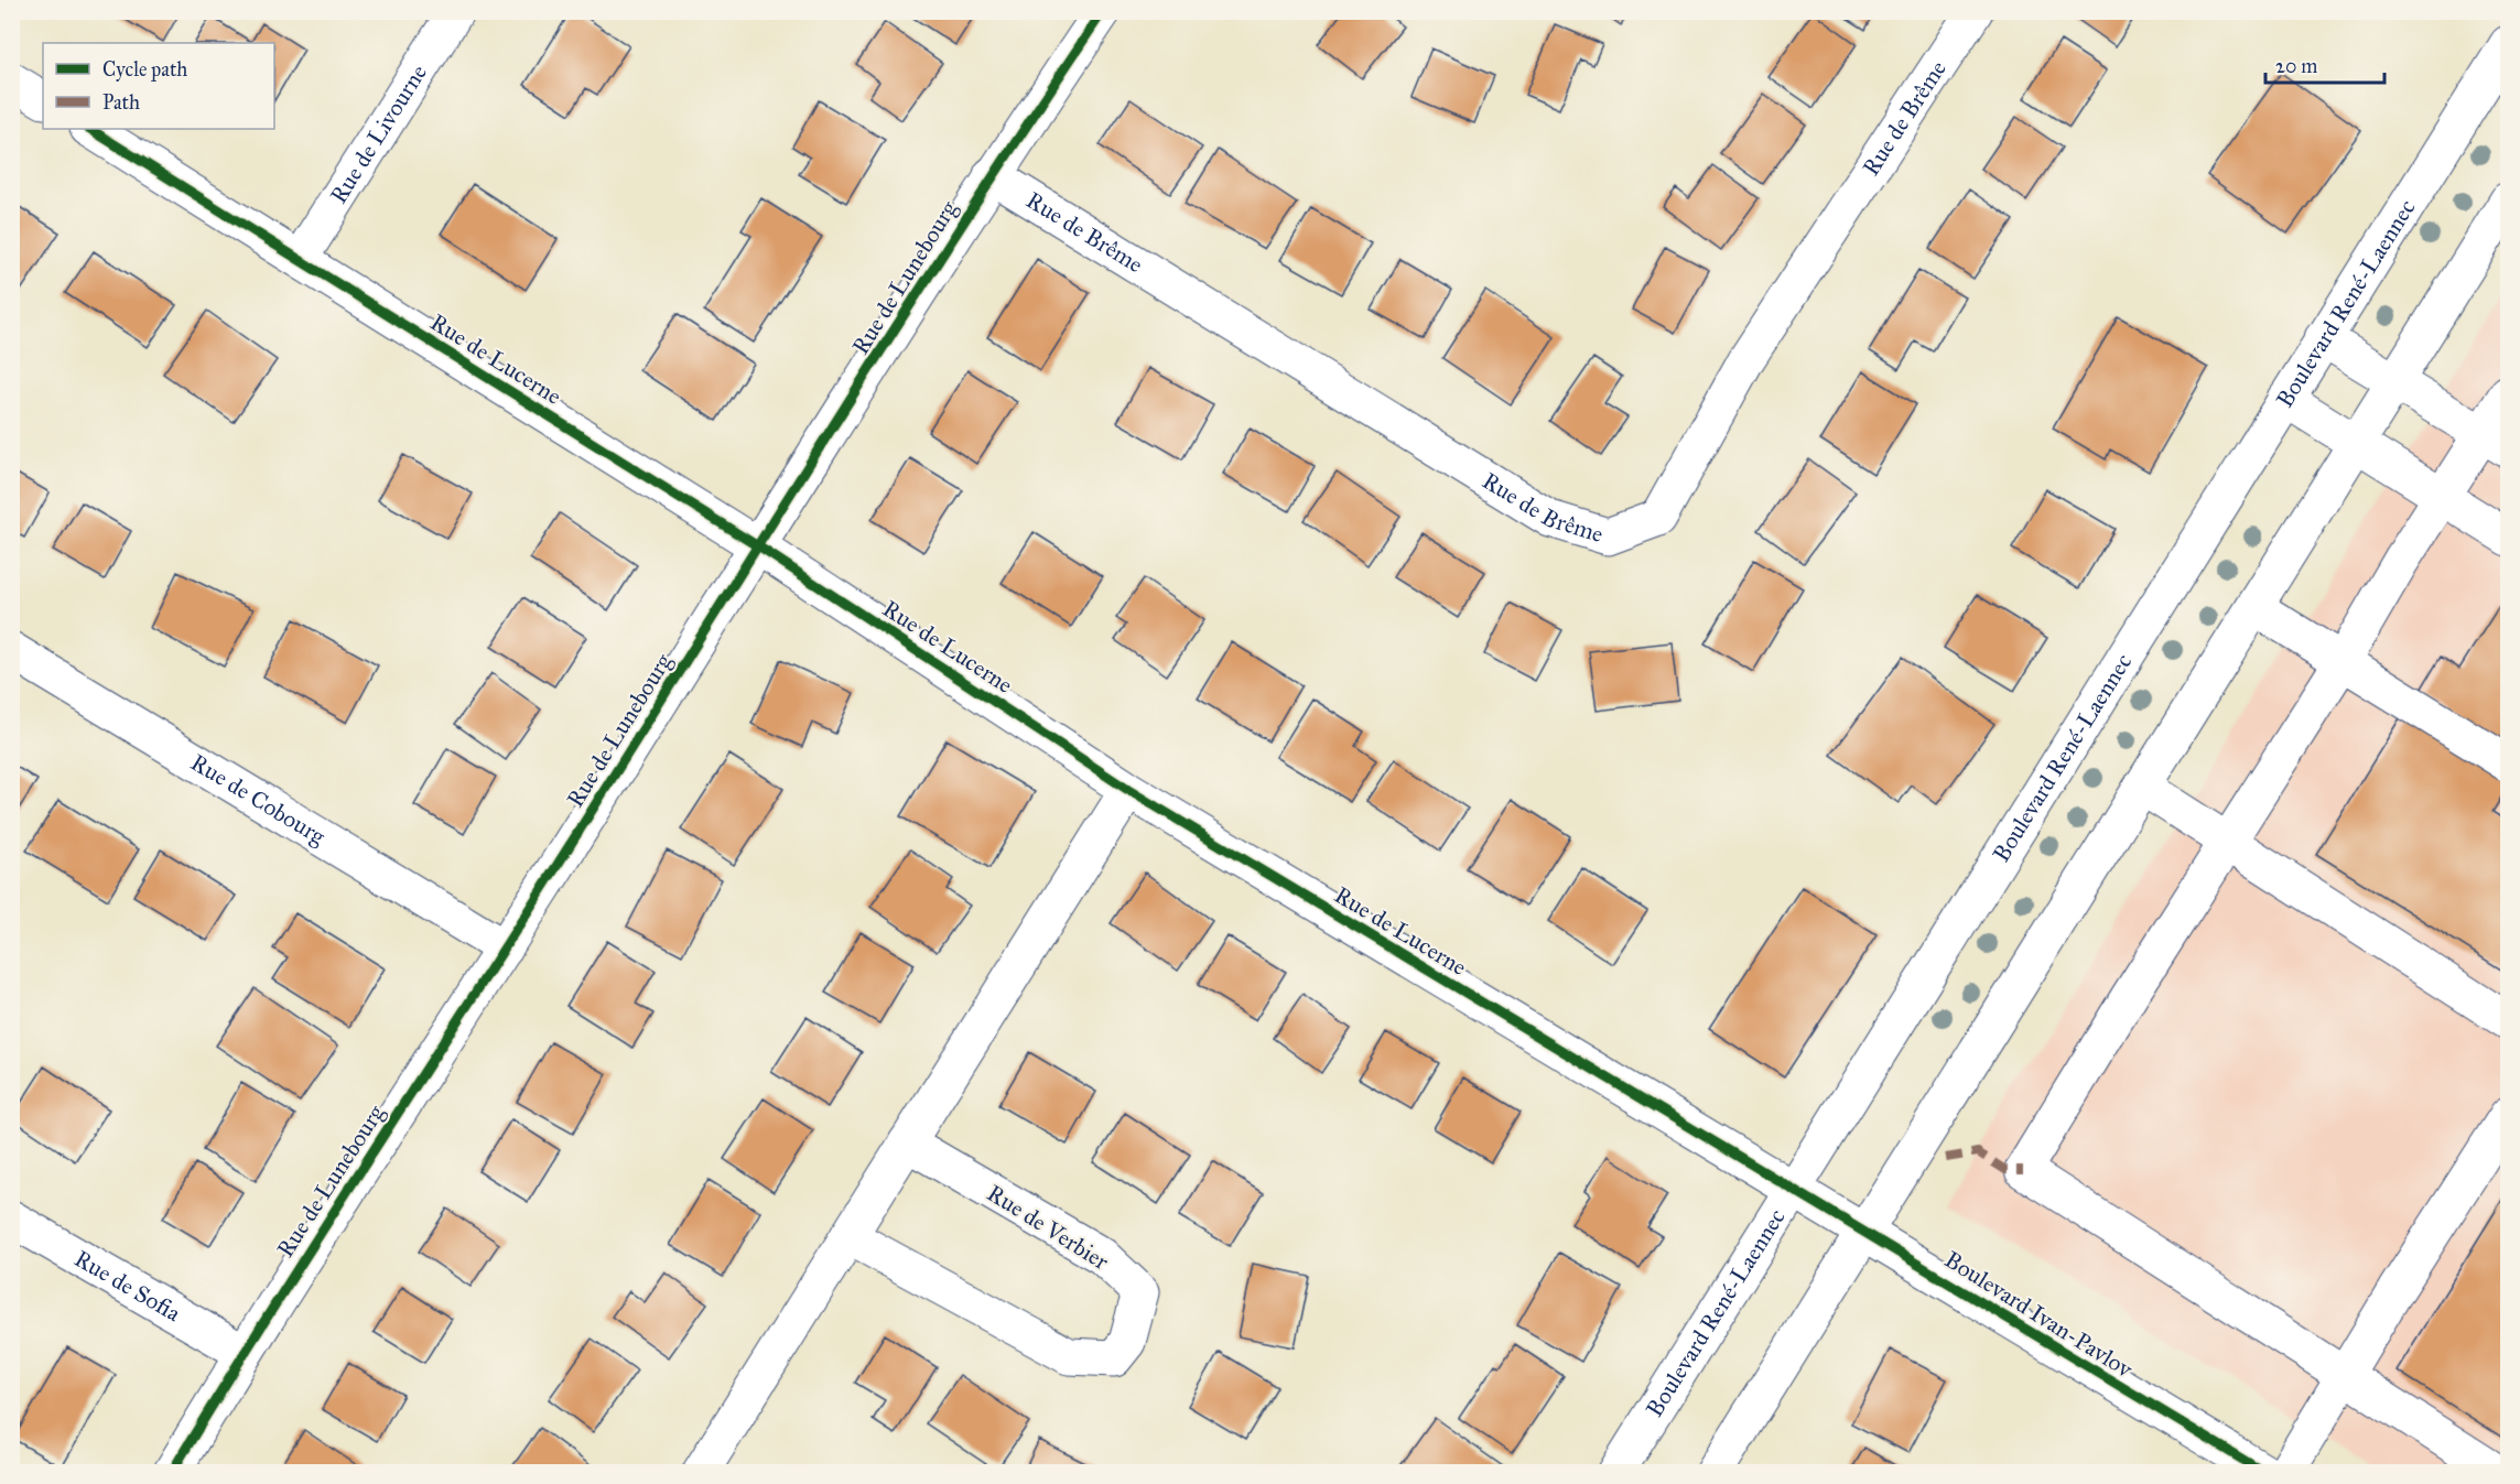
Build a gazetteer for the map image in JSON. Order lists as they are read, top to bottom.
{
  "streets": {
    "street": [
      "Rue de Brême",
      "Rue de Livourne",
      "Rue de Lunebourg",
      "Boulevard René-Laennec",
      "Rue de Lucerne",
      "Rue de Cobourg",
      "Rue de Verbier",
      "Rue de Sofia",
      "Boulevard Ivan-Pavlov"
    ]
  },
  "crossings": [
    ["Rue de Brême", "Rue de Lunebourg"],
    ["Rue de Livourne", "Rue de Lucerne"],
    ["Rue de Lunebourg", "Rue de Lucerne"],
    ["Rue de Lunebourg", "Rue de Cobourg"],
    ["Rue de Lunebourg", "Rue de Sofia"],
    ["Boulevard René-Laennec", "Rue de Lucerne"],
    ["Boulevard René-Laennec", "Boulevard Ivan-Pavlov"],
    ["Rue de Lucerne", "Boulevard Ivan-Pavlov"]
  ],
  "legend": ["Cycle path", "Path"],
  "scale_bar": "20 m"
}
